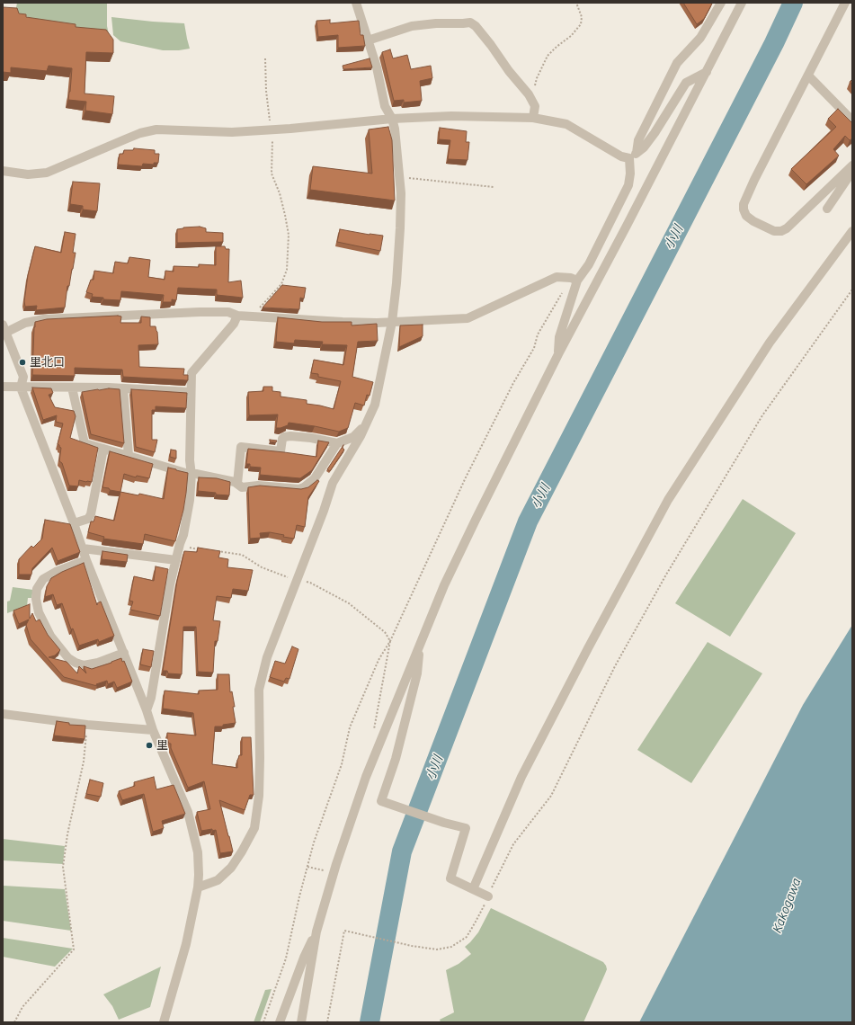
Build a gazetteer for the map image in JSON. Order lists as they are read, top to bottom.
{
  "water": ["小川", "Kakogawa"],
  "places": ["里北口", "里"]
}
